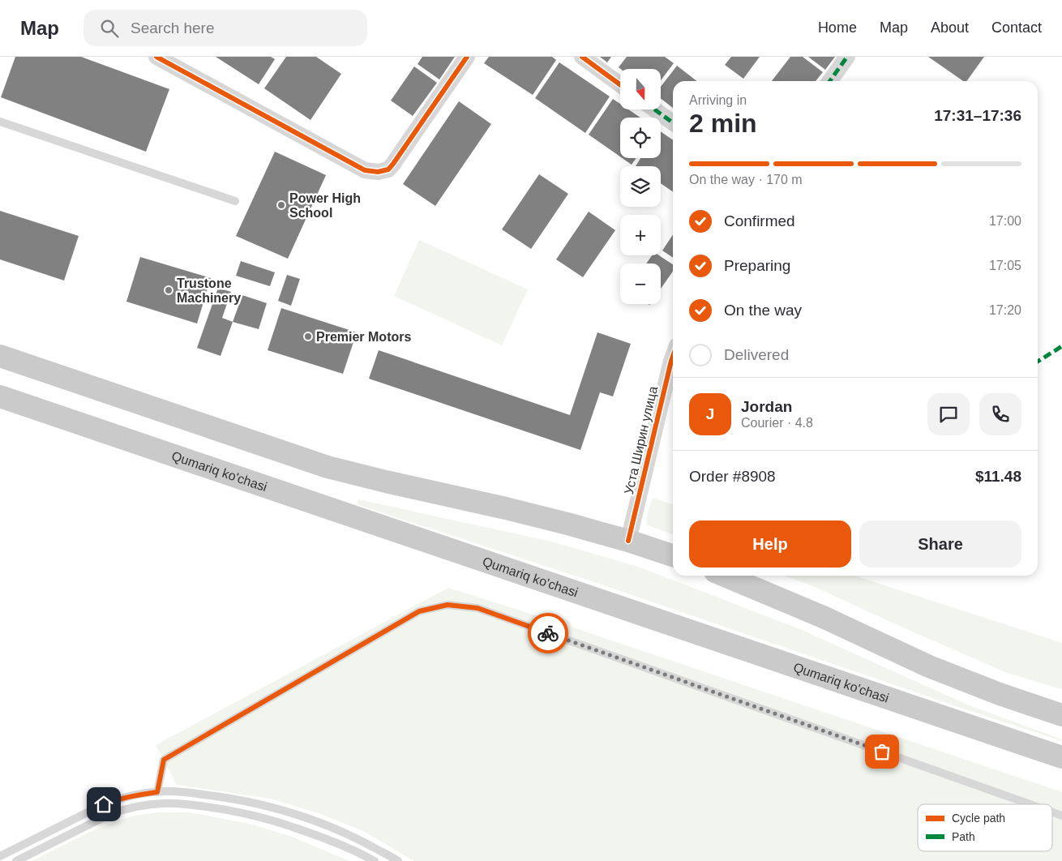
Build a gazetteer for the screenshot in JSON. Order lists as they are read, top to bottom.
{
  "streets": {
    "main road": ["Qumariq ko'chasi"],
    "street": ["Уста Ширин улица"]
  },
  "places": ["Power High School", "Trustone Machinery", "Premier Motors"],
  "legend": ["Cycle path", "Path"],
  "north": "bottom",
  "page": {
    "header": "Map",
    "search": "Search here",
    "nav": [
      "Home",
      "Map",
      "About",
      "Contact"
    ],
    "map_buttons": ["+", "−"],
    "heading": ["2 min", "Arriving in", "17:31–17:36"],
    "panel": [
      "Jordan",
      "Courier · 4.8",
      "Order #8908",
      "$11.48"
    ],
    "bar": "On the way · 170 m",
    "list": [
      ["Confirmed", "17:00"],
      ["Preparing", "17:05"],
      ["On the way", "17:20"],
      "Delivered"
    ],
    "round": "J",
    "buttons": ["Help", "Share"]
  }
}
